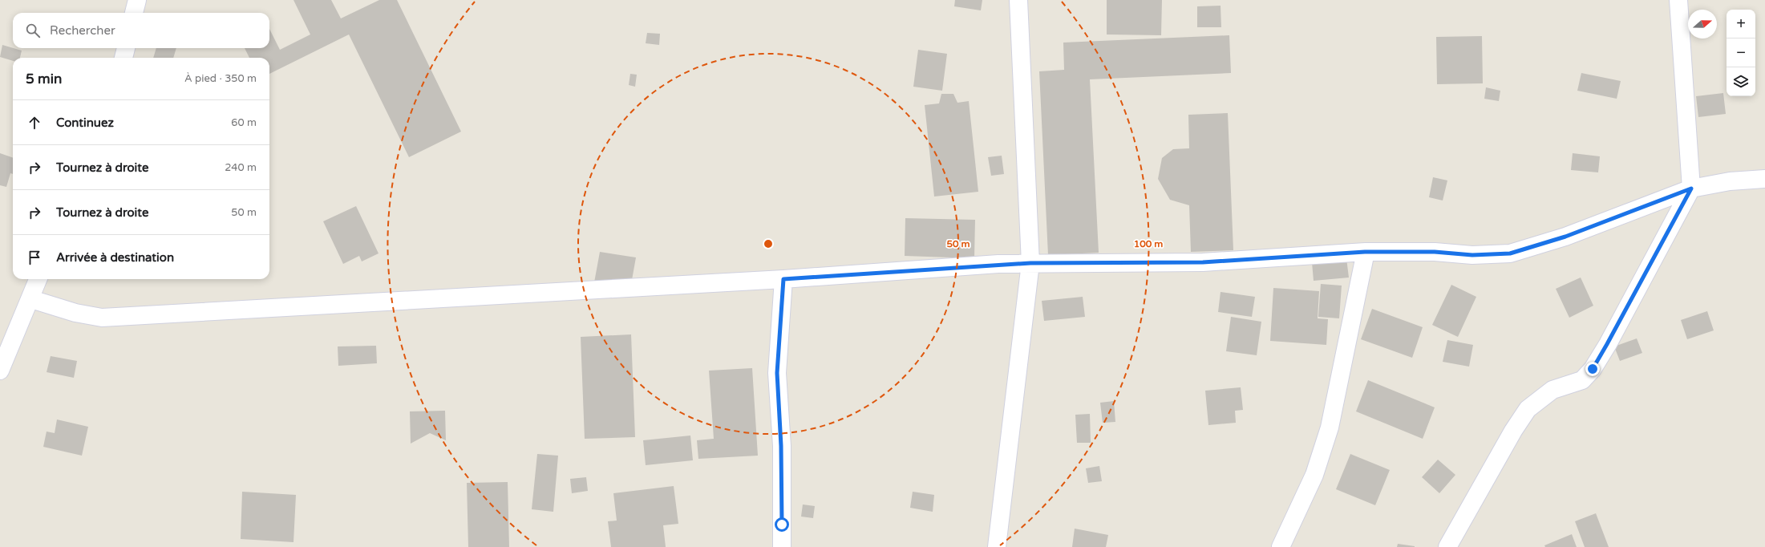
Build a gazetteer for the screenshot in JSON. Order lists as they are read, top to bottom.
{
  "north": "right",
  "page": {
    "map_buttons": ["+", "−"],
    "search": "Rechercher",
    "heading": ["5 min", "À pied · 350 m"],
    "list": [
      ["Continuez", "60 m"],
      ["Tournez à droite", "240 m"],
      ["Tournez à droite", "50 m"],
      "Arrivée à destination"
    ]
  },
  "rings": ["50 m", "100 m"]
}
